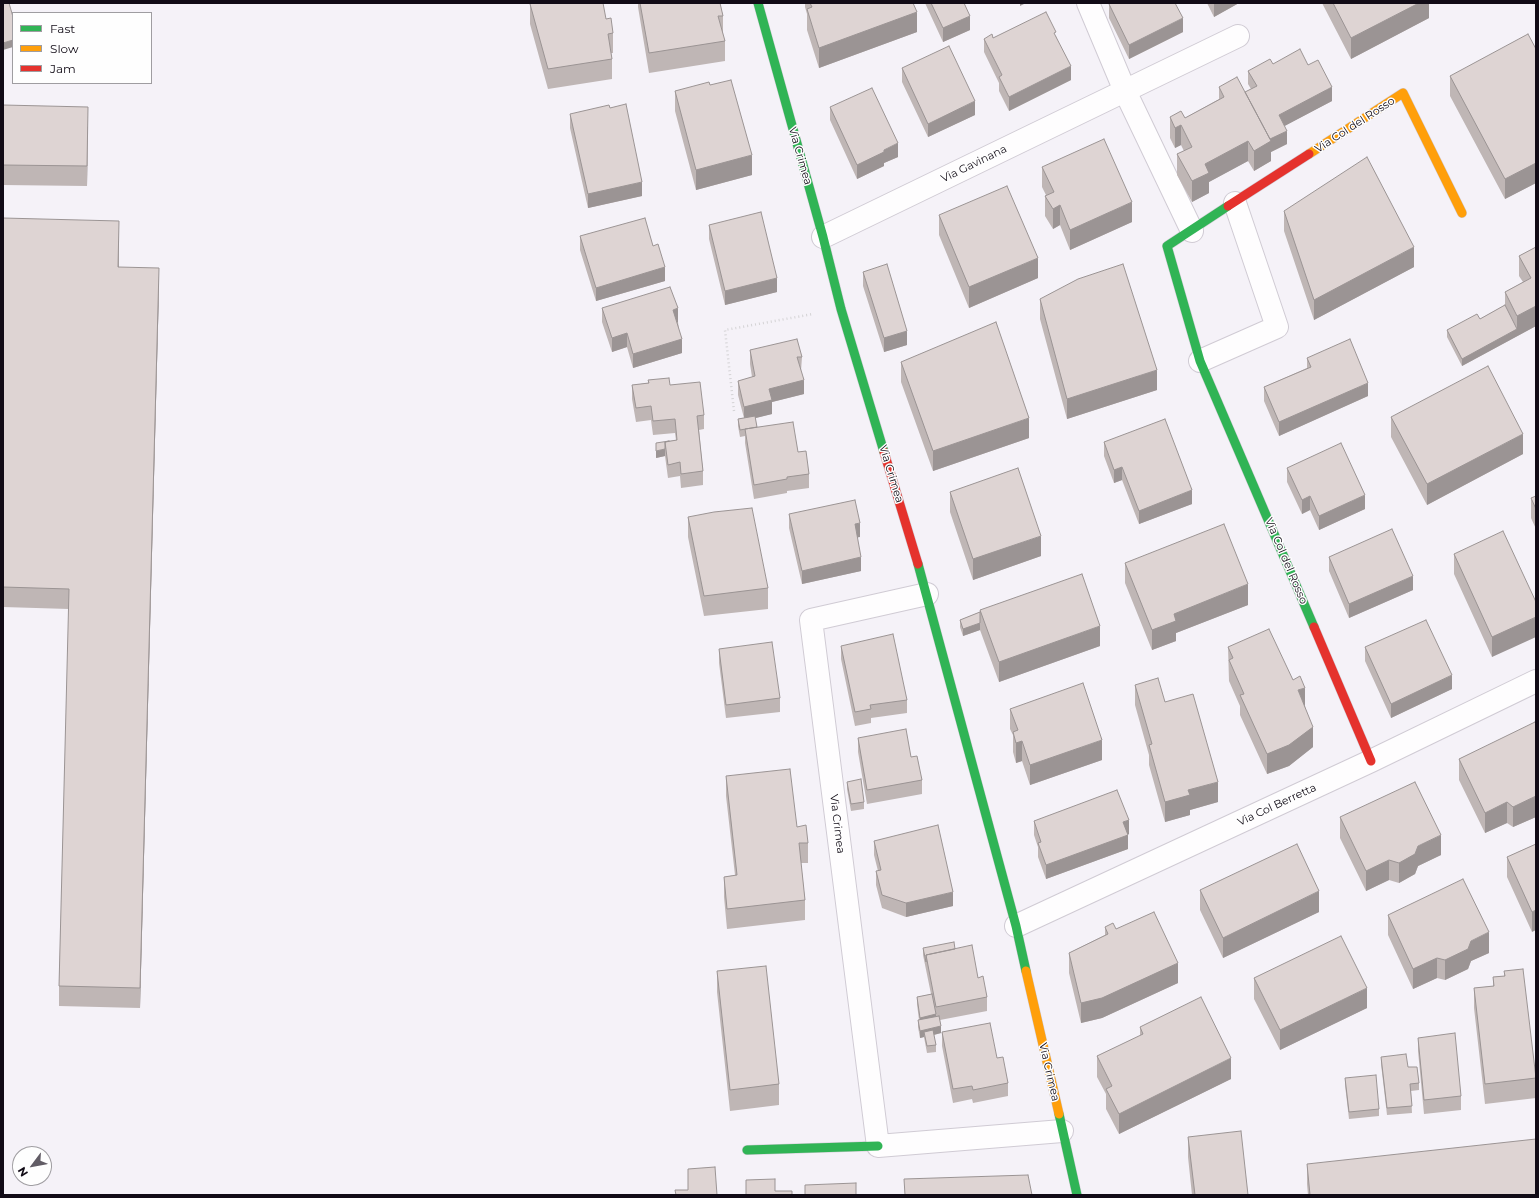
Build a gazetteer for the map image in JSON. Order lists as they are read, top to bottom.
{
  "streets": {
    "street": [
      "Via Col del Rosso",
      "Via Crimea",
      "Via Gavinana",
      "Via Col Berretta"
    ]
  },
  "crossings": [
    ["Via Col del Rosso", "Via Col Berretta"],
    ["Via Crimea", "Via Gavinana"],
    ["Via Crimea", "Via Col Berretta"]
  ],
  "legend": ["Fast", "Slow", "Jam"],
  "north": "bottom left"
}
